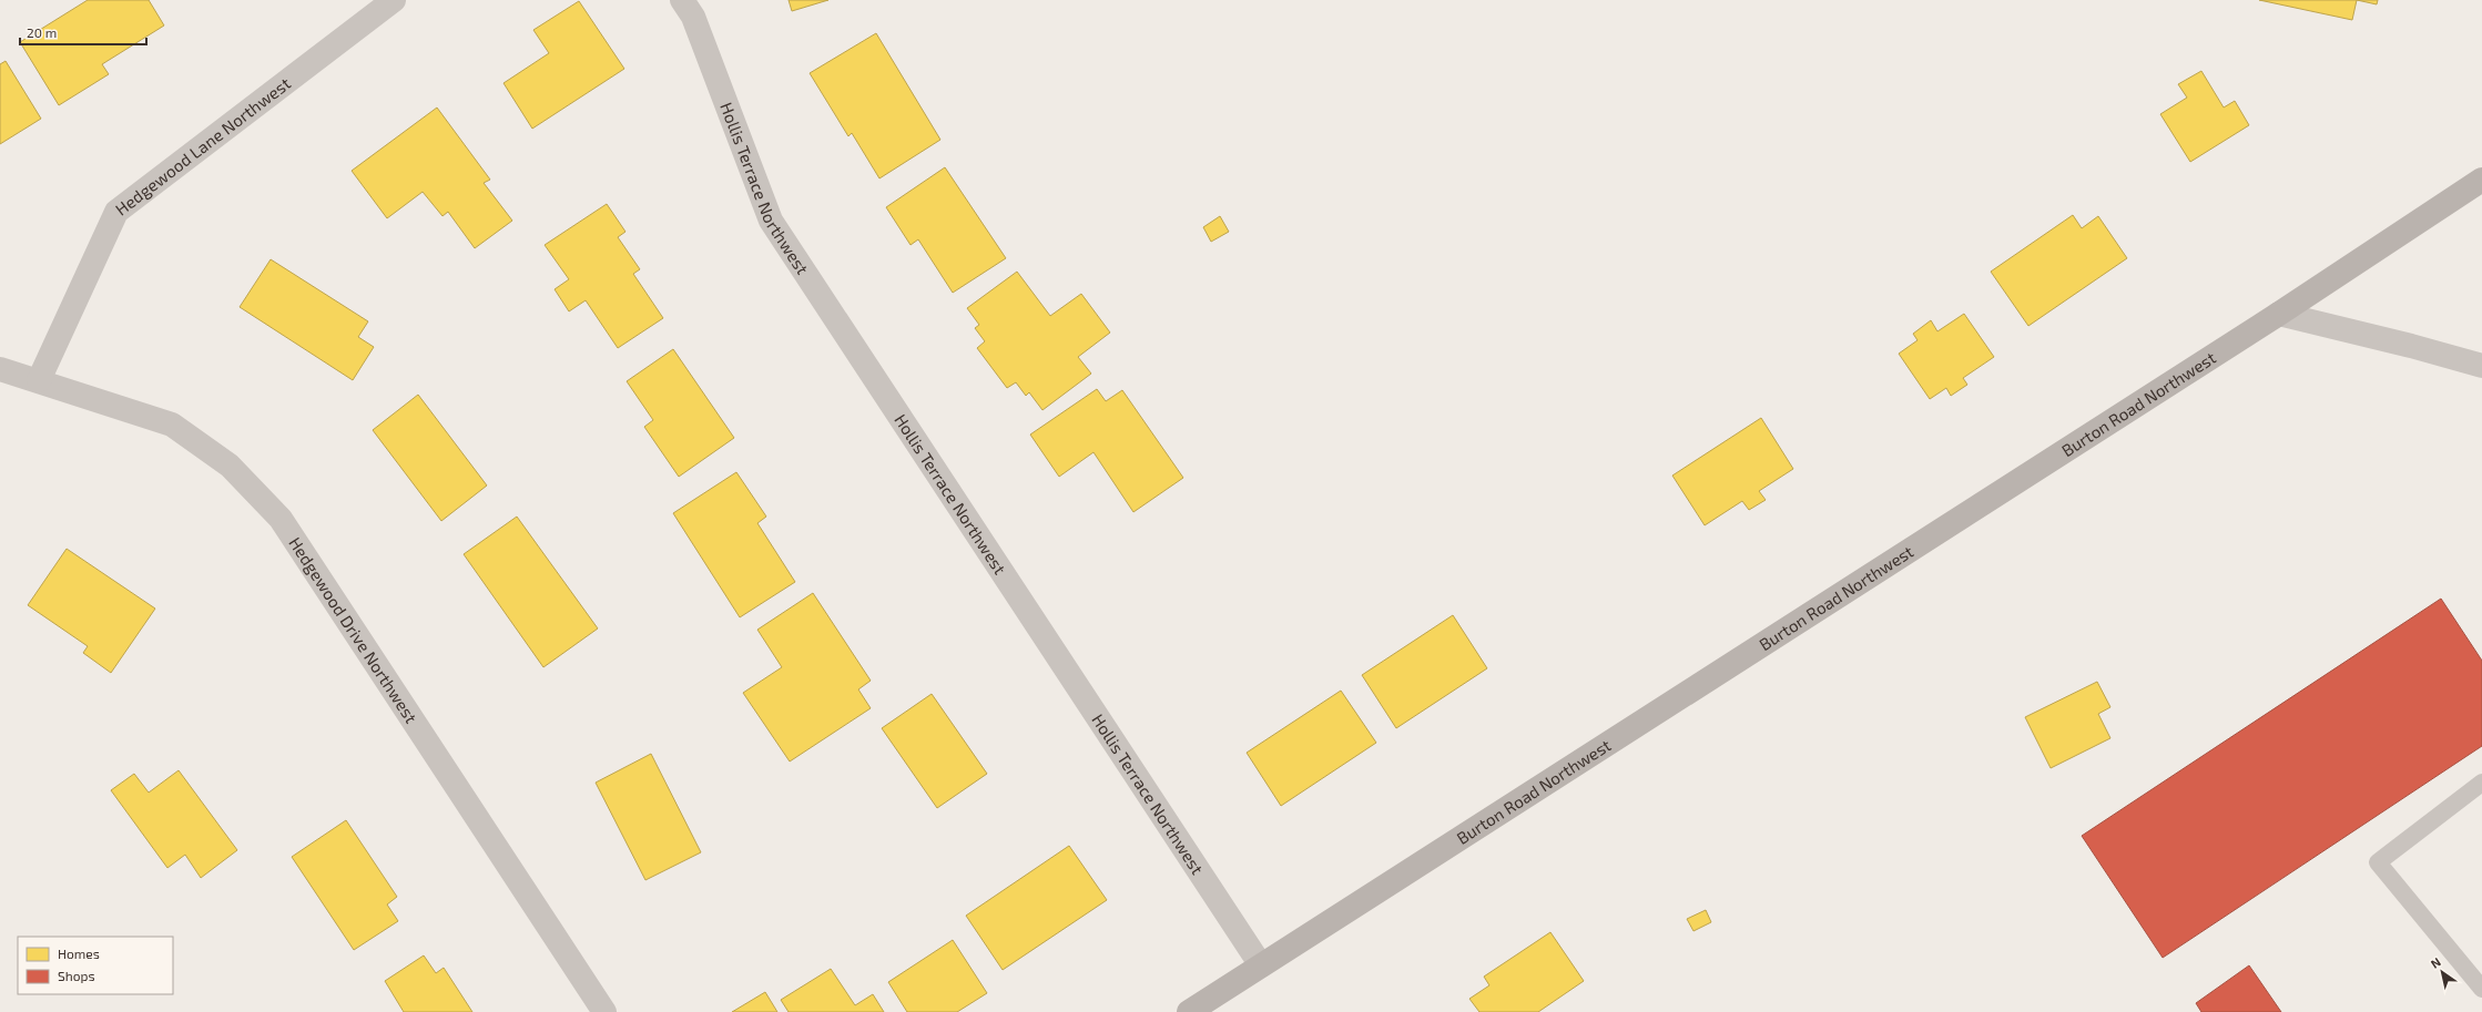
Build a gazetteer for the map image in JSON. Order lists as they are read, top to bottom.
{
  "streets": {
    "street": [
      "Hedgewood Lane Northwest",
      "Hollis Terrace Northwest",
      "Burton Road Northwest",
      "Hedgewood Drive Northwest"
    ]
  },
  "crossings": [
    ["Hedgewood Lane Northwest", "Hedgewood Drive Northwest"],
    ["Hollis Terrace Northwest", "Burton Road Northwest"]
  ],
  "legend": ["Homes", "Shops"],
  "scale_bar": "20 m",
  "north": "top left"
}
